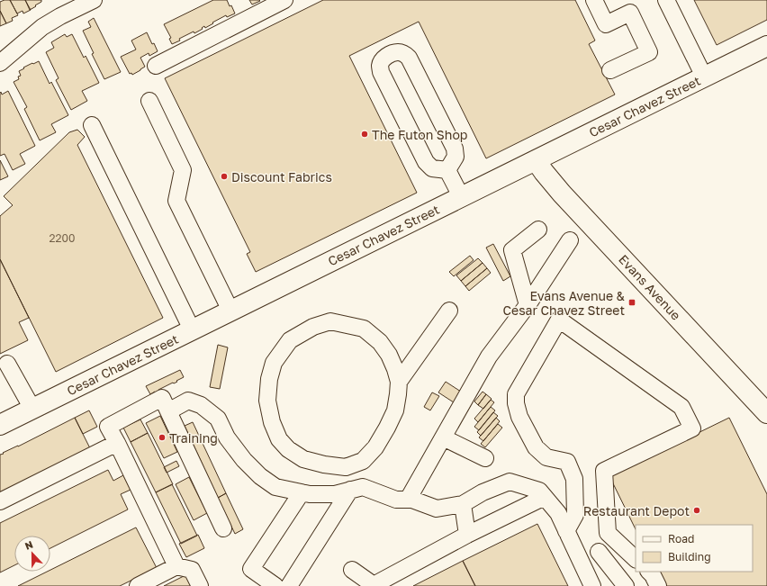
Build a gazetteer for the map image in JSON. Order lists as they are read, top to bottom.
{
  "streets": {
    "main road": ["Cesar Chavez Street", "Evans Avenue"]
  },
  "crossings": [
    ["Cesar Chavez Street", "Evans Avenue"]
  ],
  "places": {
    "other": [
      "The Futon Shop",
      "Discount Fabrics",
      "Training",
      "Restaurant Depot"
    ],
    "transit": ["Evans Avenue & Cesar Chavez Street"]
  },
  "house_numbers": ["2200"],
  "legend": ["Road", "Building"],
  "north": "top"
}
